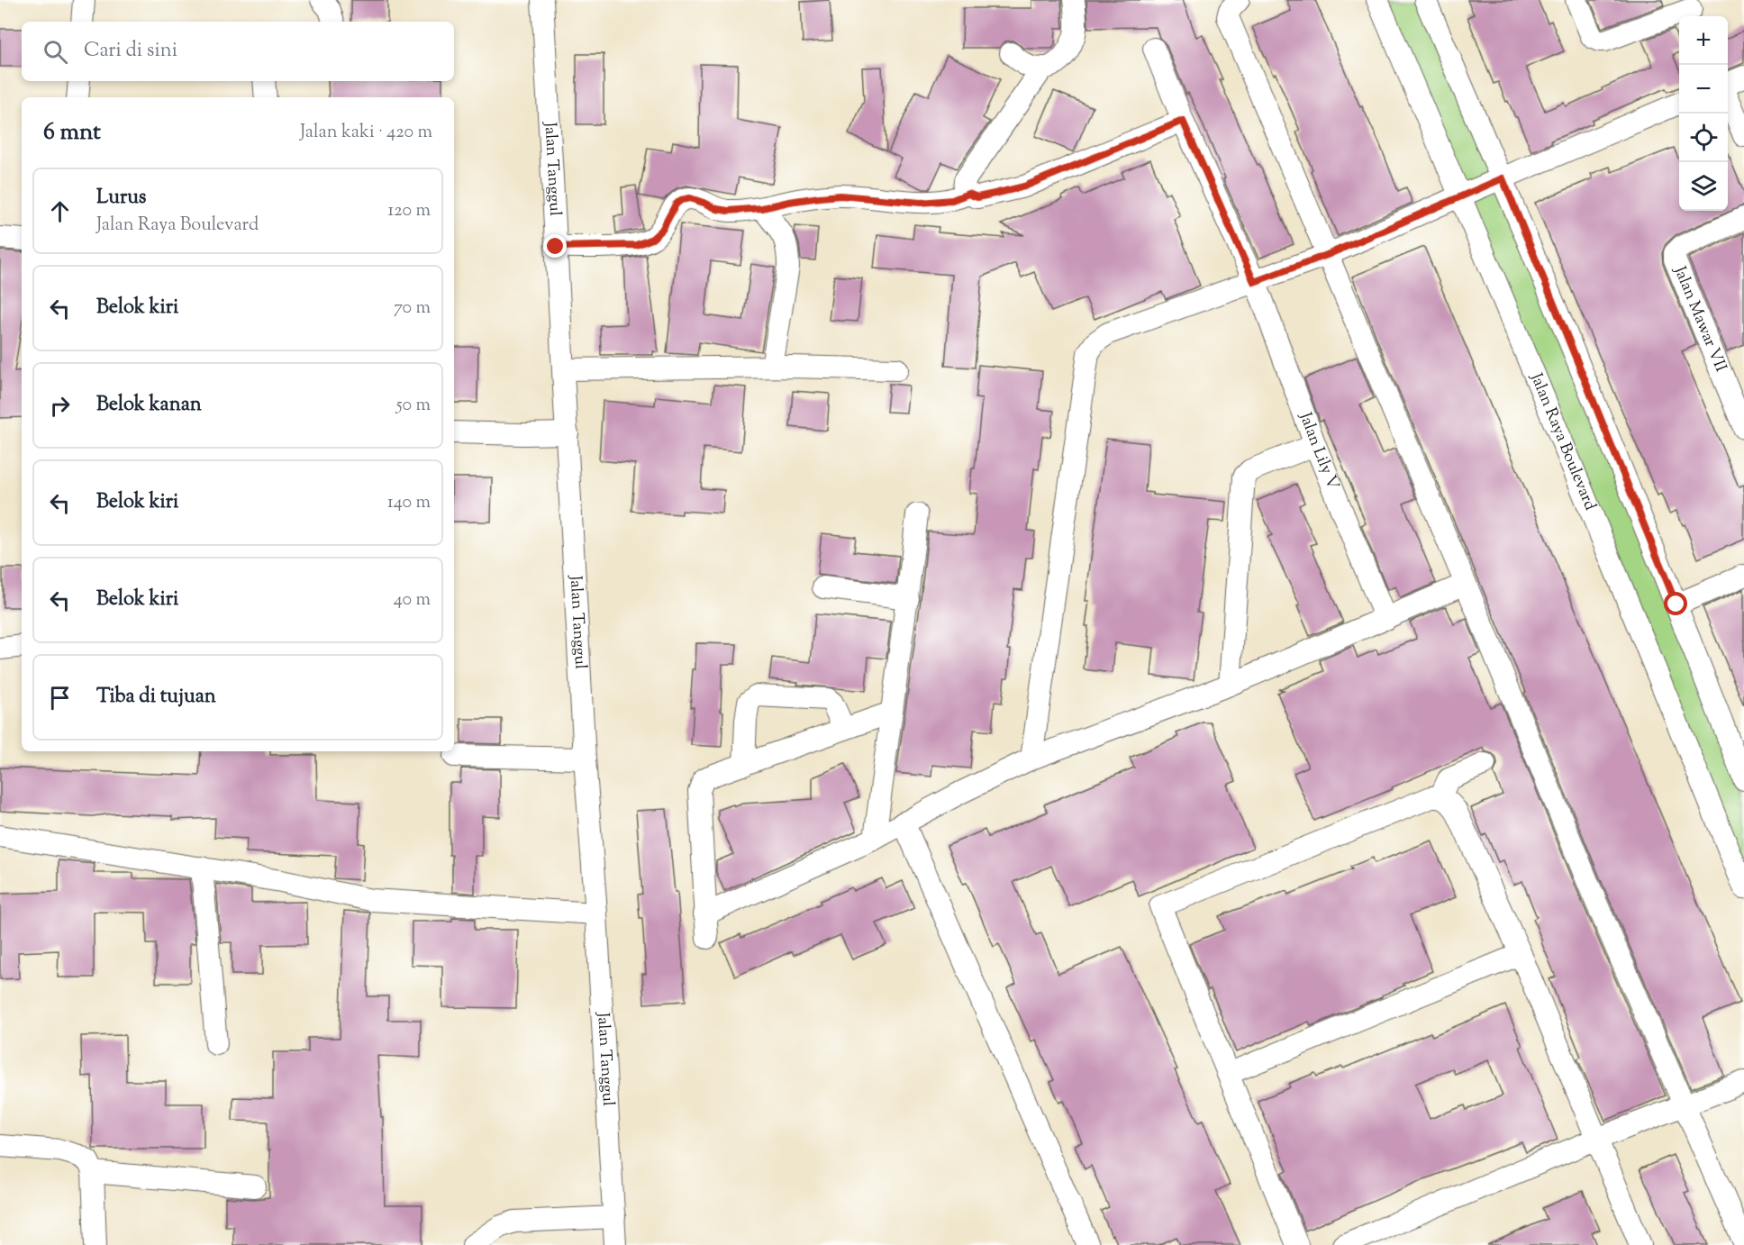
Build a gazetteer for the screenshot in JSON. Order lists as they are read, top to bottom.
{
  "streets": {
    "street": [
      "Jalan Tanggul",
      "Jalan Mawar VII",
      "Jalan Raya Boulevard",
      "Jalan Lily V"
    ]
  },
  "page": {
    "map_buttons": ["+", "−"],
    "search": "Cari di sini",
    "heading": ["6 mnt", "Jalan kaki · 420 m"],
    "list": [
      ["Lurus", "Jalan Raya Boulevard", "120 m"],
      ["Belok kiri", "70 m"],
      ["Belok kanan", "50 m"],
      ["Belok kiri", "140 m"],
      ["Belok kiri", "40 m"],
      "Tiba di tujuan"
    ]
  }
}
